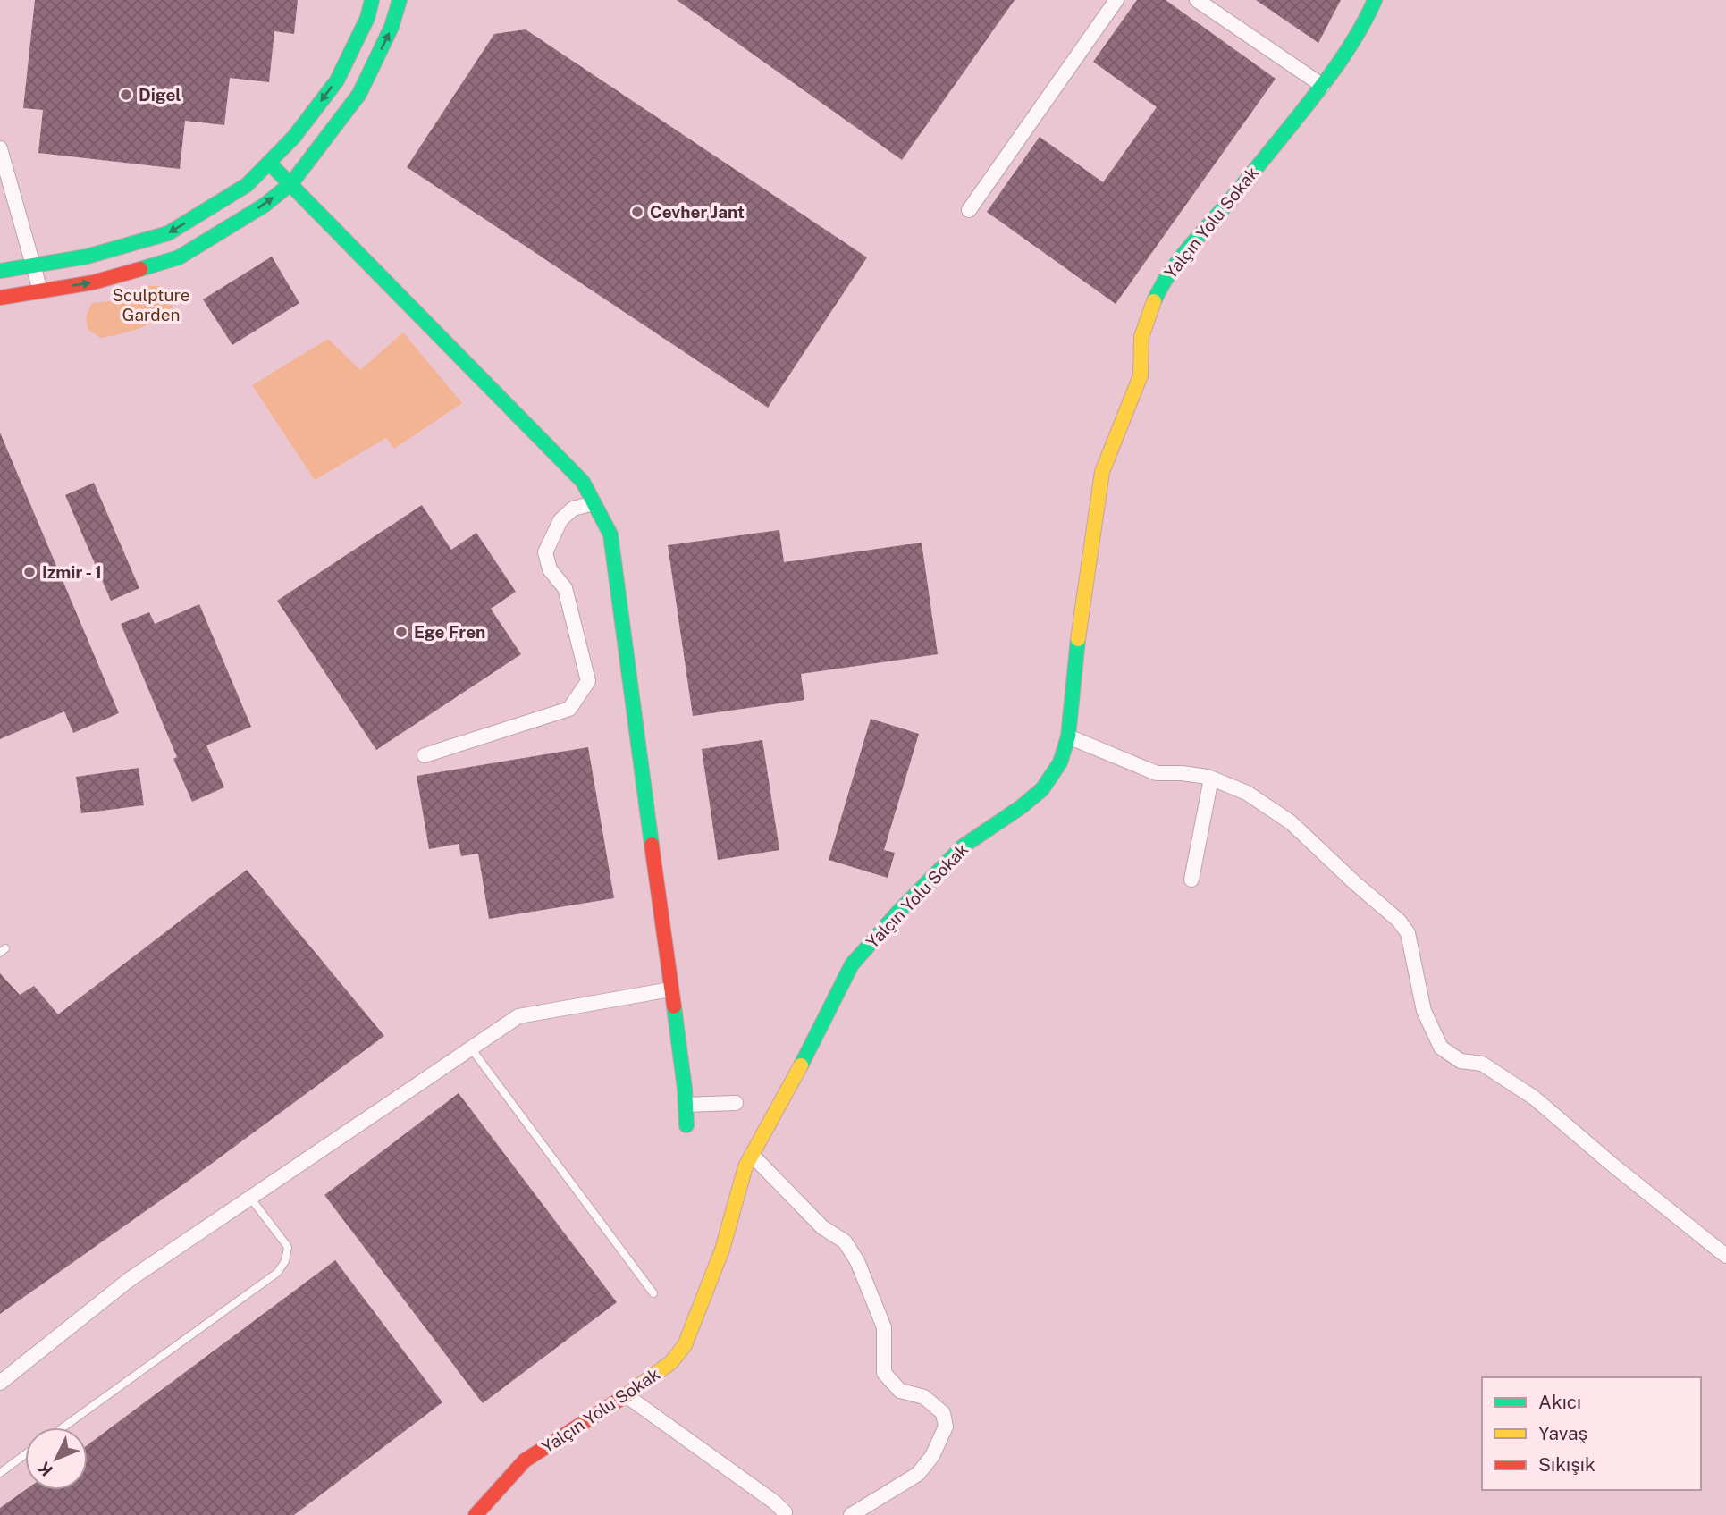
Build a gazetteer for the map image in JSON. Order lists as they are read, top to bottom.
{
  "streets": {
    "street": ["Yalçın Yolu Sokak"]
  },
  "parks": ["Sculpture Garden"],
  "places": [
    "Digel",
    "Cevher Jant",
    "Izmir - 1",
    "Ege Fren"
  ],
  "legend": ["Akıcı", "Yavaş", "Sıkışık"],
  "north": "bottom left"
}
